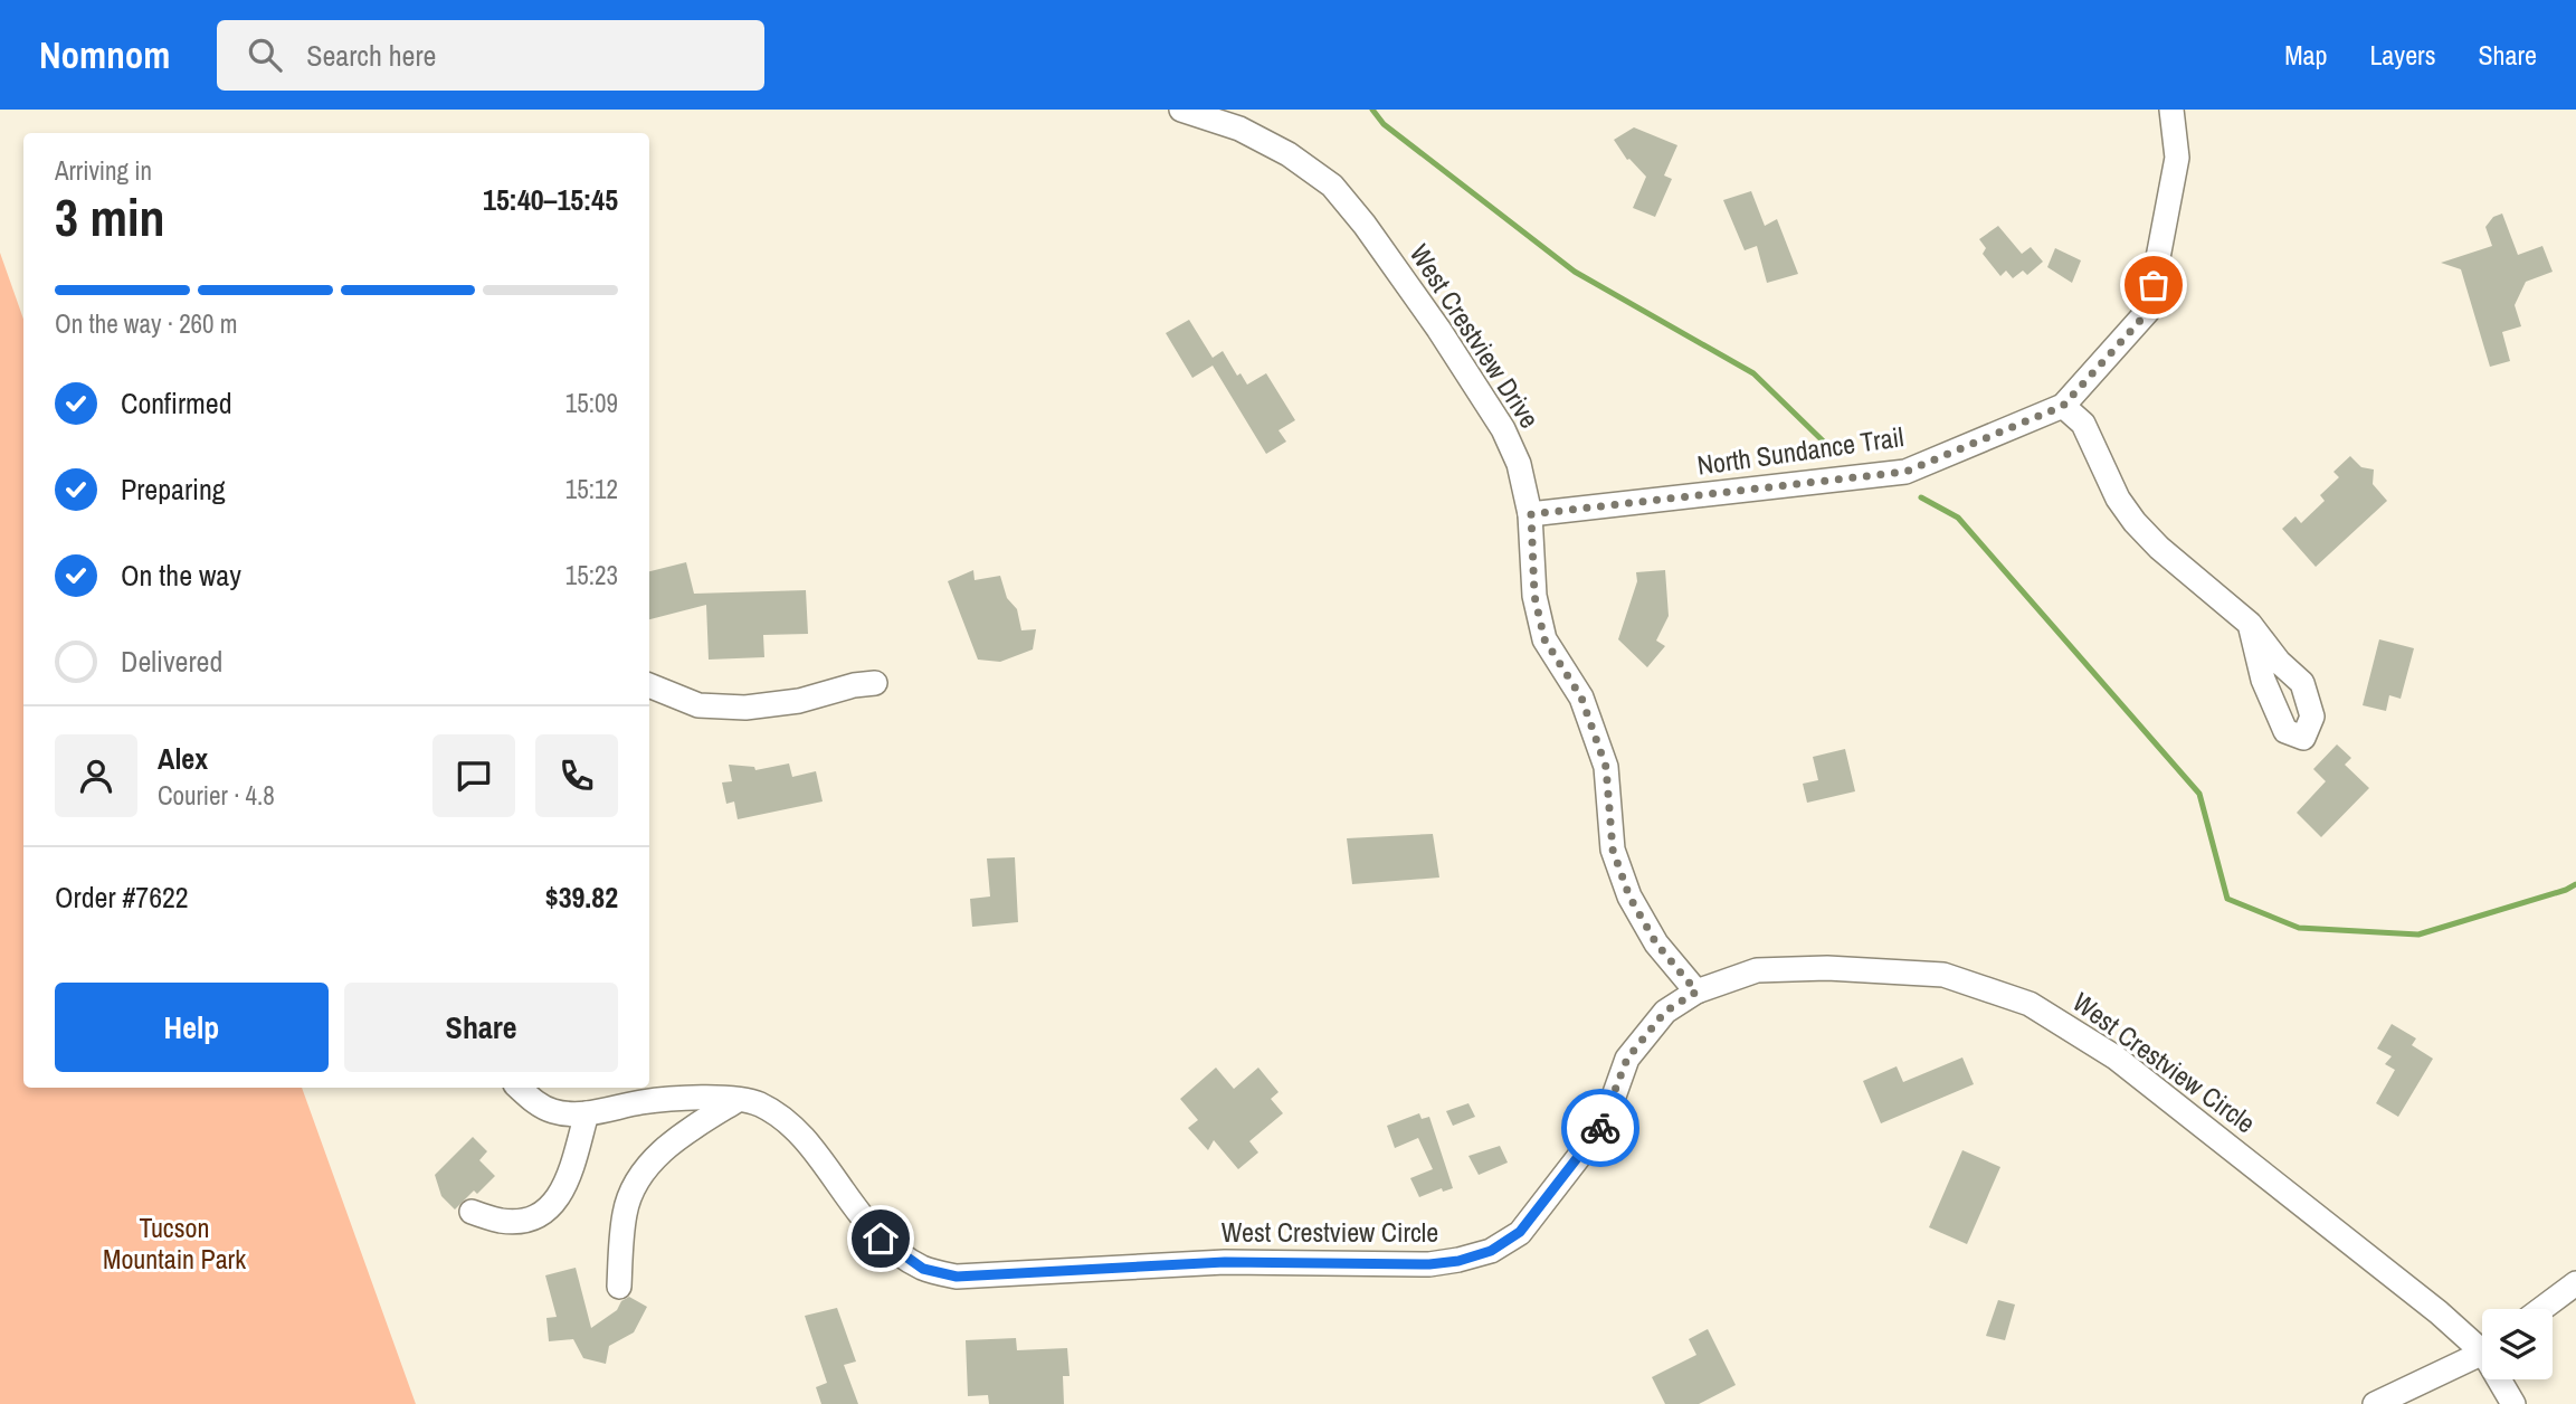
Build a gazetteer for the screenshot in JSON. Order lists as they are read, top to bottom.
{
  "streets": {
    "street": ["West Crestview Drive", "North Sundance Trail", "West Crestview Circle"]
  },
  "crossings": [
    ["West Crestview Drive", "North Sundance Trail"],
    ["West Crestview Drive", "West Crestview Circle"]
  ],
  "parks": ["Tucson Mountain Park"],
  "page": {
    "header": "Nomnom",
    "search": "Search here",
    "nav": ["Map", "Layers", "Share"],
    "heading": ["3 min", "Arriving in", "15:40–15:45"],
    "panel": [
      "Alex",
      "Courier · 4.8",
      "Order #7622",
      "$39.82"
    ],
    "bar": "On the way · 260 m",
    "list": [
      ["Confirmed", "15:09"],
      ["Preparing", "15:12"],
      ["On the way", "15:23"],
      "Delivered"
    ],
    "buttons": ["Help", "Share"]
  }
}
